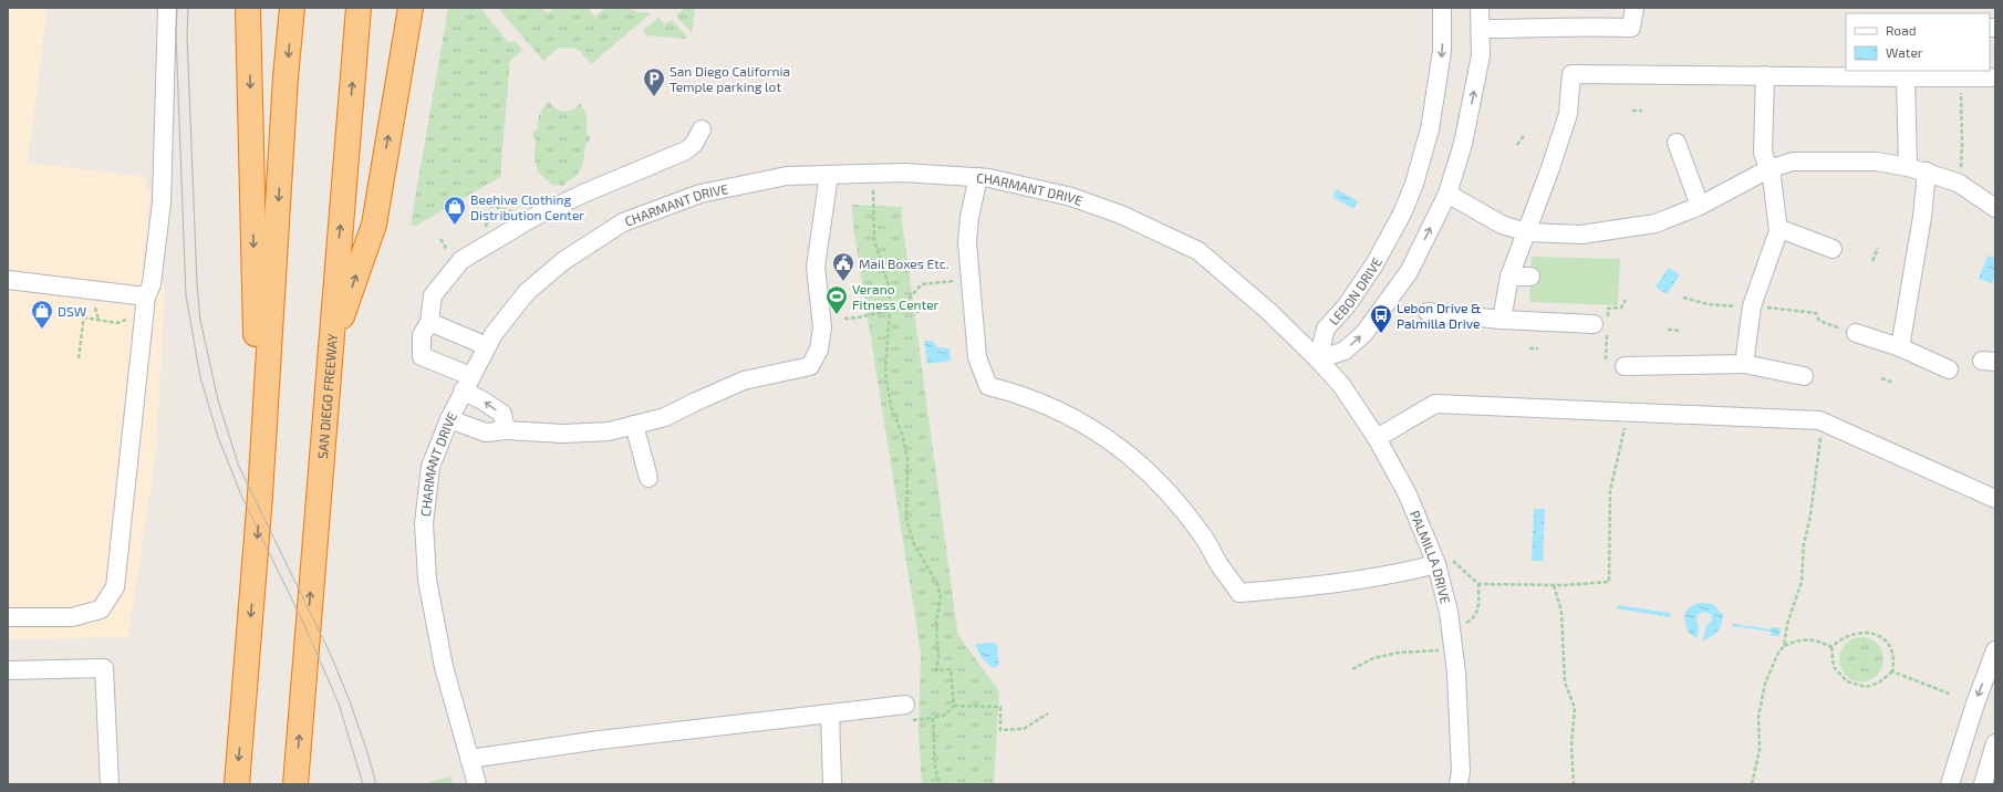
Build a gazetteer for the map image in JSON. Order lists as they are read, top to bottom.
{
  "streets": {
    "highway": ["SAN DIEGO FREEWAY"],
    "street": ["CHARMANT DRIVE", "LEBON DRIVE", "PALMILLA DRIVE"]
  },
  "crossings": [
    ["CHARMANT DRIVE", "LEBON DRIVE"],
    ["CHARMANT DRIVE", "PALMILLA DRIVE"],
    ["LEBON DRIVE", "PALMILLA DRIVE"]
  ],
  "places": {
    "parking": ["San Diego California Temple parking lot"],
    "shop": ["Beehive Clothing Distribution Center", "DSW"],
    "public building": ["Mail Boxes Etc."],
    "sports": ["Verano Fitness Center"],
    "bus stop": ["Lebon Drive & Palmilla Drive"]
  },
  "legend": ["Road", "Water"]
}
